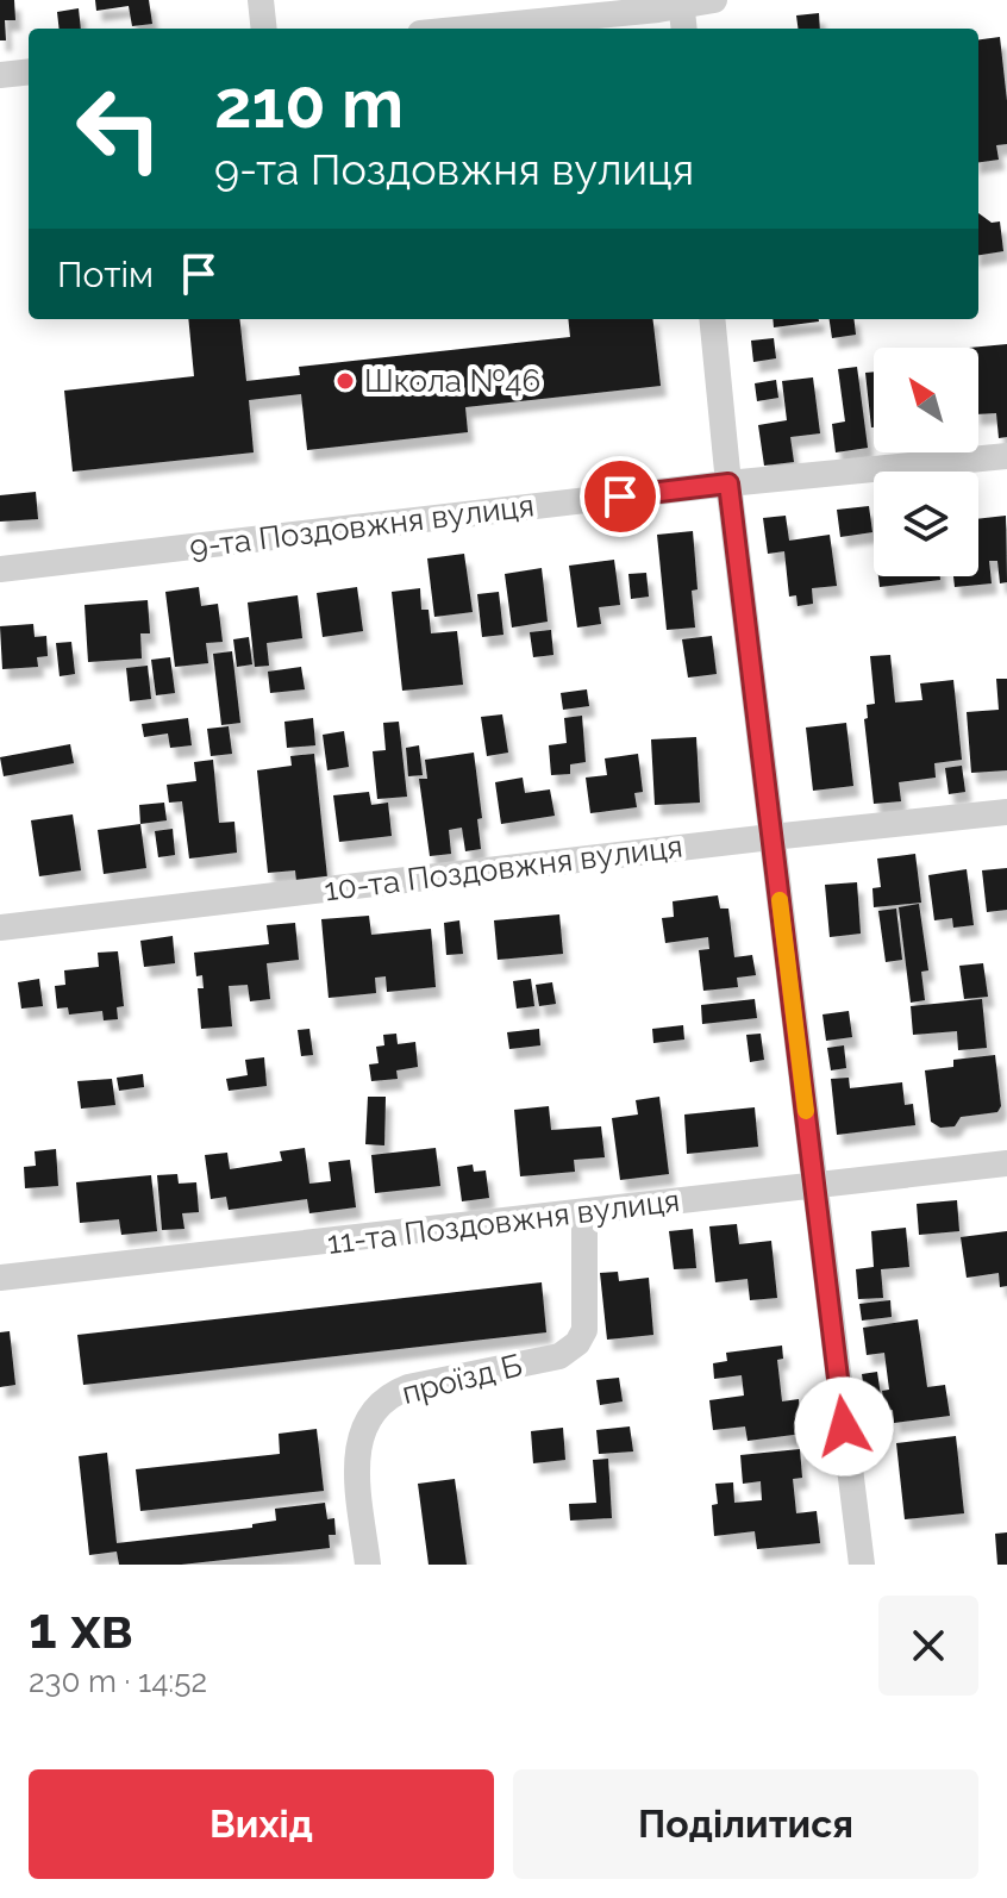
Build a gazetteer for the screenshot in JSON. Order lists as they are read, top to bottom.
{
  "streets": {
    "street": [
      "9-та Поздовжня вулиця",
      "10-та Поздовжня вулиця",
      "11-та Поздовжня вулиця",
      "проїзд Б"
    ]
  },
  "crossings": [
    ["11-та Поздовжня вулиця", "проїзд Б"]
  ],
  "places": ["Школа №46"],
  "north": "top left",
  "page": {
    "turn": ["210 m", "9-та Поздовжня вулиця"],
    "then": "Потім",
    "heading": ["1 хв", "230 m · 14:52"],
    "buttons": ["Вихід", "Поділитися"]
  }
}
